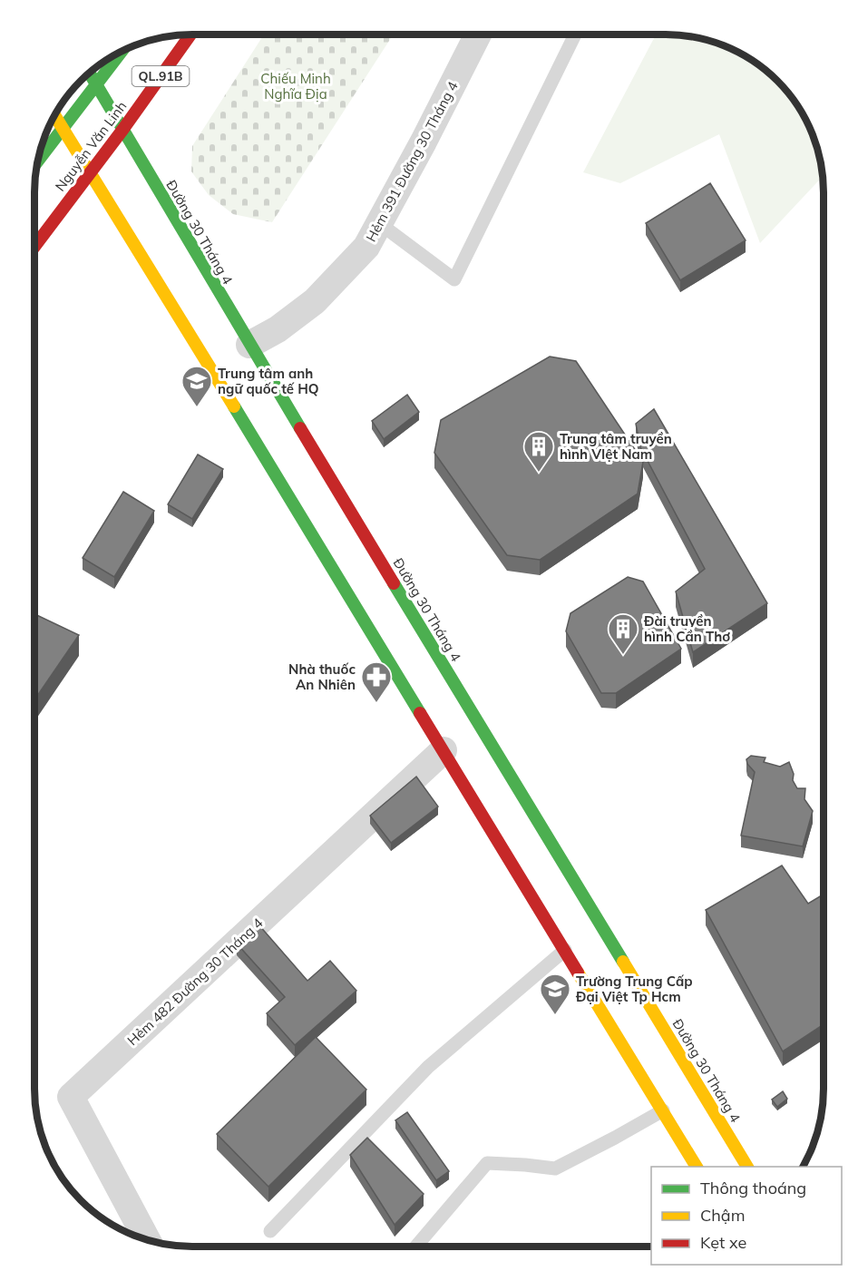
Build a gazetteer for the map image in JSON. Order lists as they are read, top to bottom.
{
  "streets": {
    "main road": ["QL.91B", "Nguyễn Văn Linh", "Đường 30 Tháng 4"],
    "street": ["Hẻm 391 Đường 30 Tháng 4", "Hẻm 482 Đường 30 Tháng 4"]
  },
  "crossings": [
    ["QL.91B", "Đường 30 Tháng 4"],
    ["Nguyễn Văn Linh", "Đường 30 Tháng 4"],
    ["Hẻm 391 Đường 30 Tháng 4", "Đường 30 Tháng 4"]
  ],
  "parks": ["Chiếu Minh Nghĩa Địa"],
  "places": {
    "school or university": ["Trung tâm anh ngữ quốc tế HQ", "Trường Trung Cấp Đại Việt Tp Hcm"],
    "building": ["Trung tâm truyền hình VIệt Nam", "Đài truyền hình Cần Thơ"],
    "pharmacy": ["Nhà thuốc An Nhiên"]
  },
  "legend": ["Thông thoáng", "Chậm", "Kẹt xe"]
}
